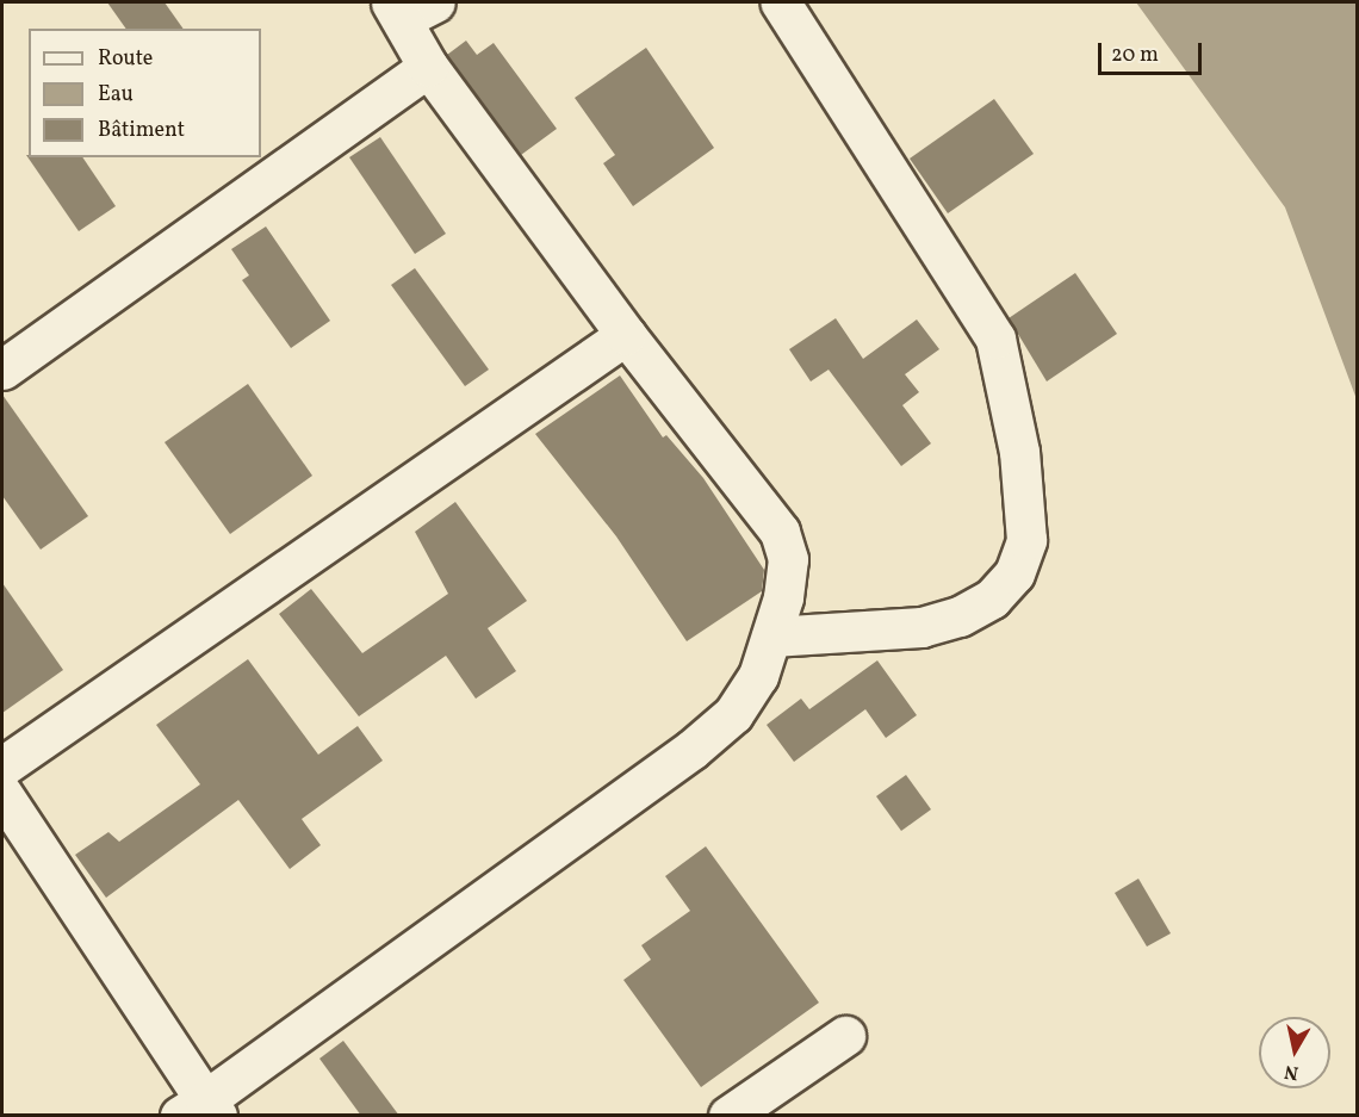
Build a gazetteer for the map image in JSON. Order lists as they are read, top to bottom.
{
  "legend": ["Route", "Eau", "Bâtiment"],
  "scale_bar": "20 m",
  "north": "bottom"
}
